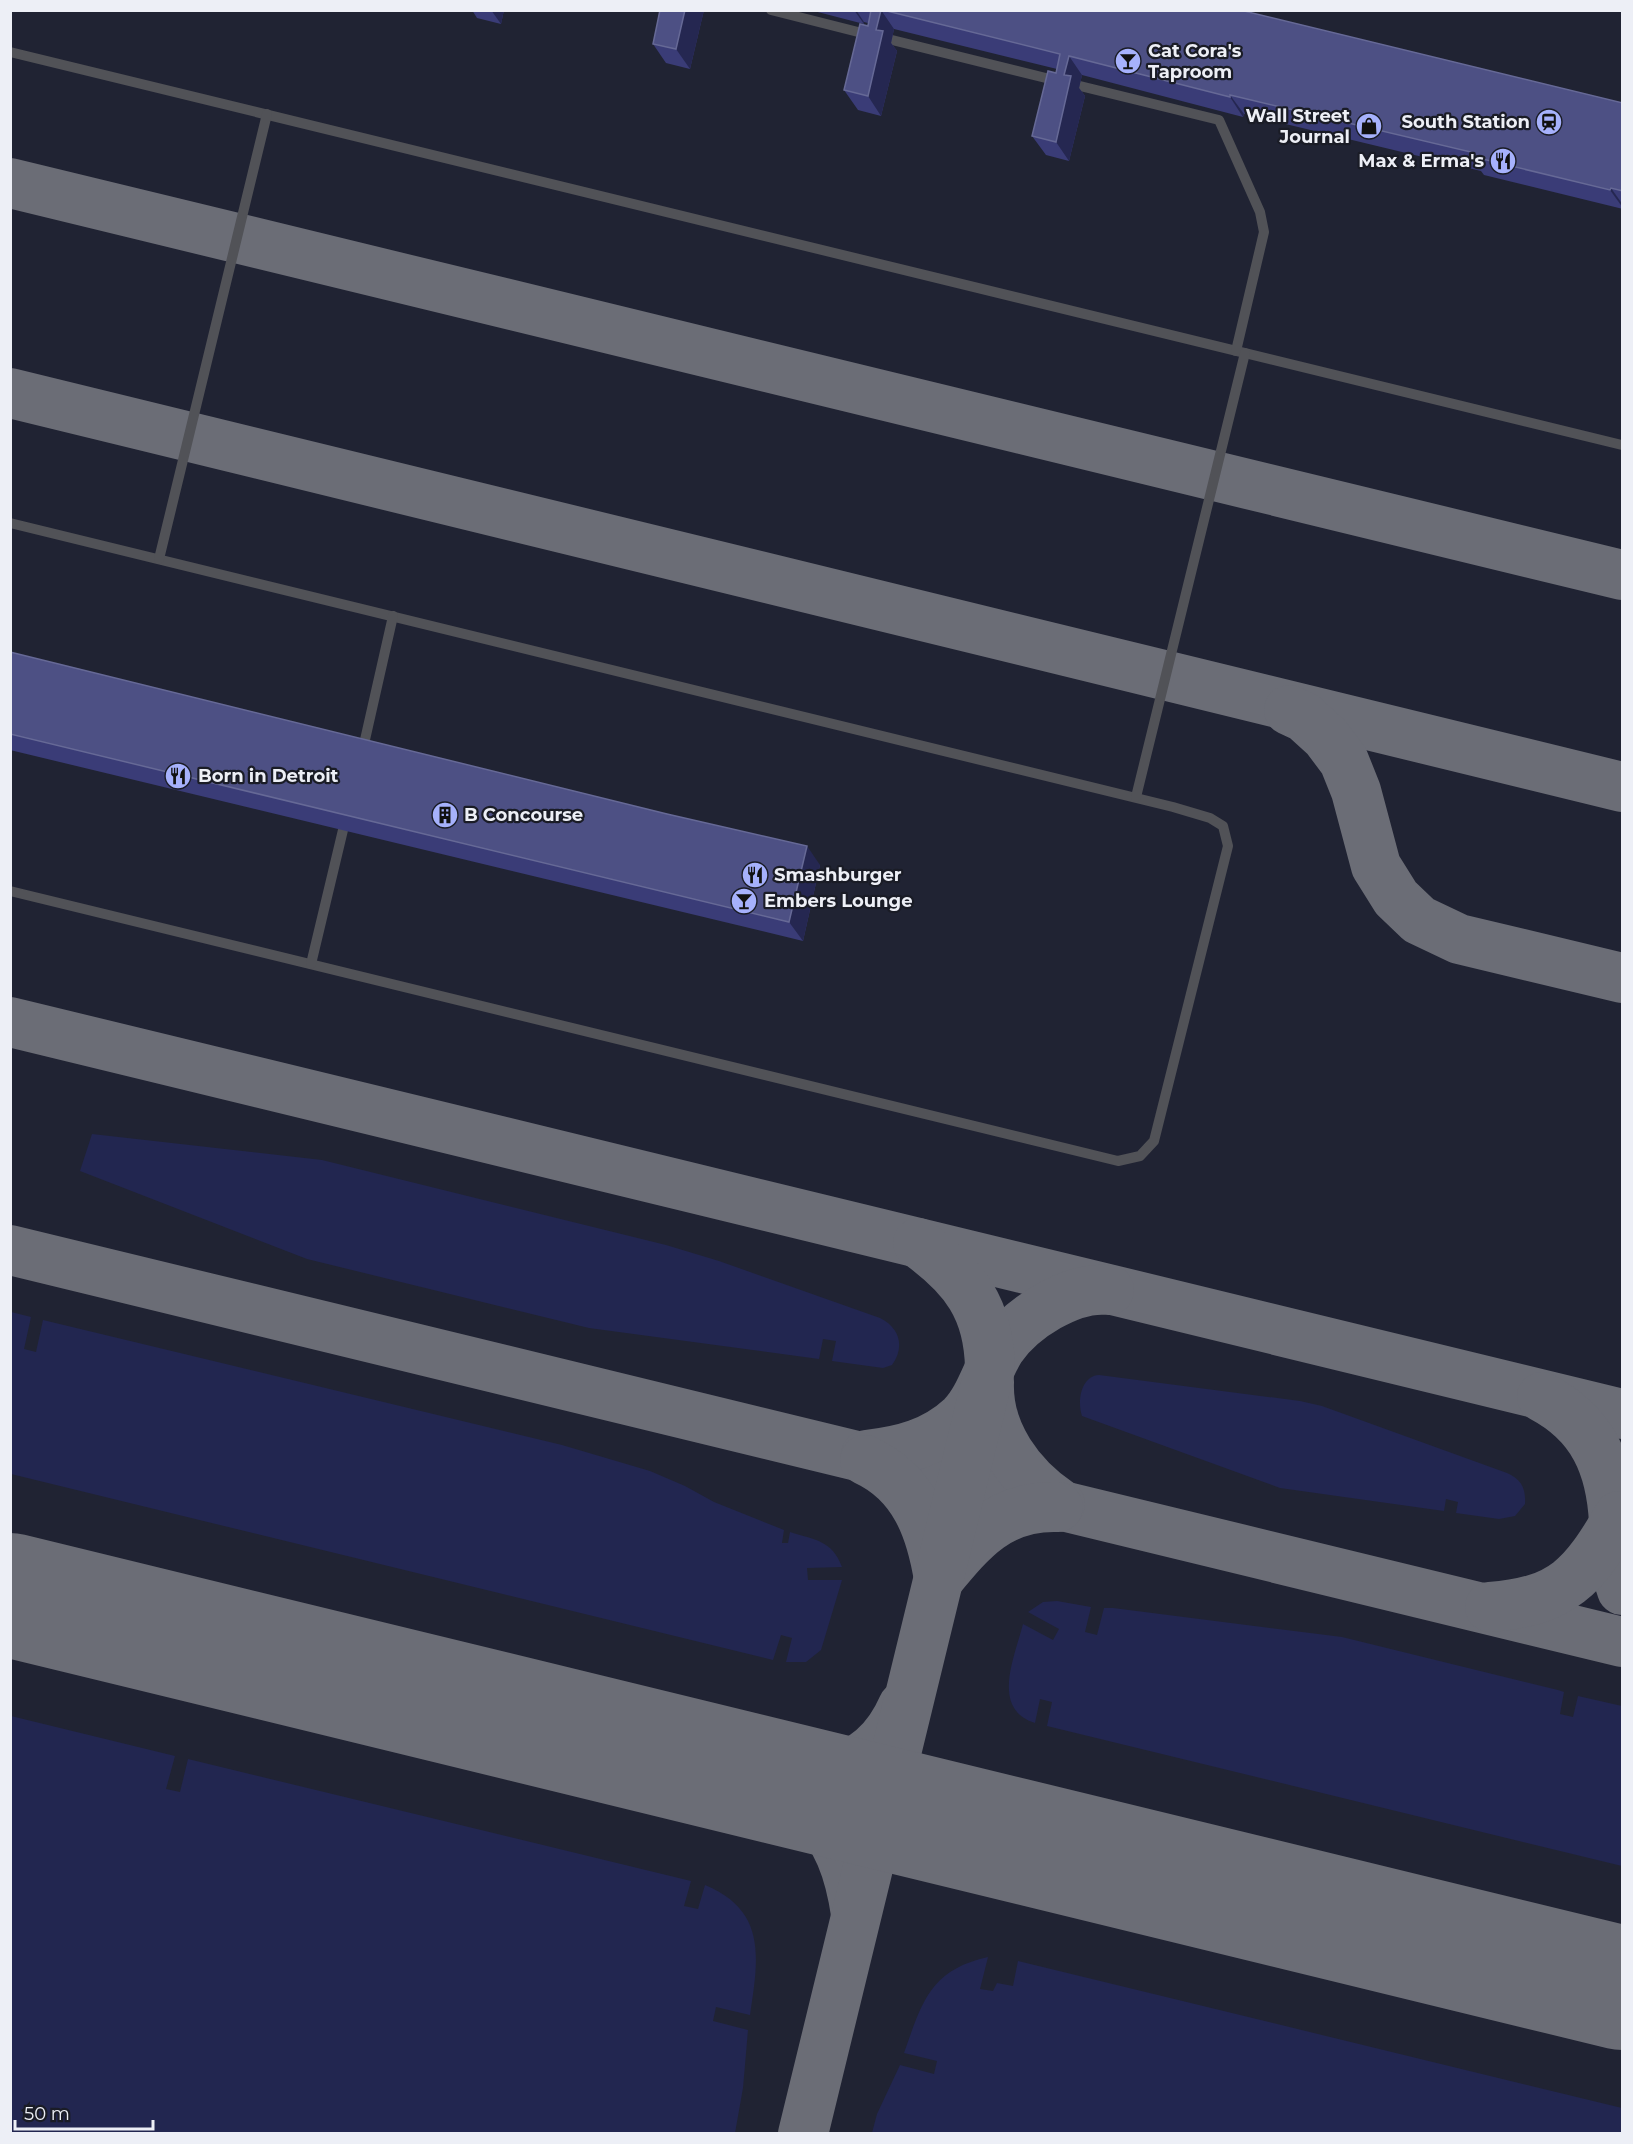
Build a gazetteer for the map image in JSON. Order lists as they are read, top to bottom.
{
  "places": {
    "bar": ["Cat Cora's Taproom", "Embers Lounge"],
    "station": ["South Station"],
    "shop": ["Wall Street Journal"],
    "restaurant": ["Max & Erma's", "Born in Detroit", "Smashburger"],
    "building": ["B Concourse"]
  },
  "scale_bar": "50 m"
}
